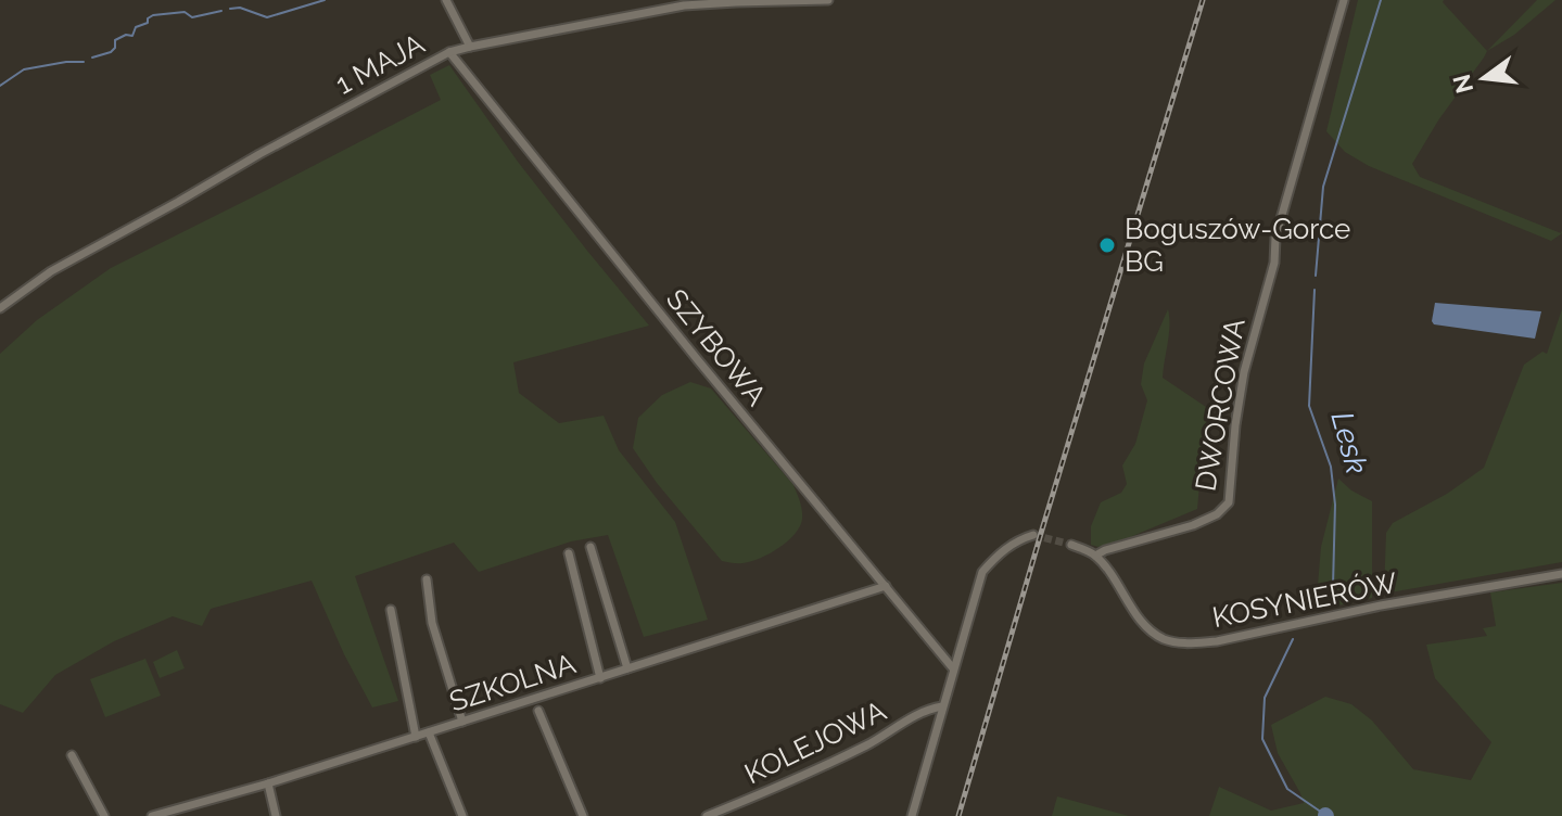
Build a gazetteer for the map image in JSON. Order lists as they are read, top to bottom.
{
  "streets": {
    "street": [
      "1 MAJA",
      "SZYBOWA",
      "DWORCOWA",
      "KOSYNIERÓW",
      "SZKOLNA",
      "KOLEJOWA"
    ]
  },
  "crossings": [
    ["1 MAJA", "SZYBOWA"],
    ["SZYBOWA", "SZKOLNA"],
    ["DWORCOWA", "KOSYNIERÓW"]
  ],
  "water": ["Lesk"],
  "places": ["Boguszów-Gorce BG"],
  "north": "left"
}
